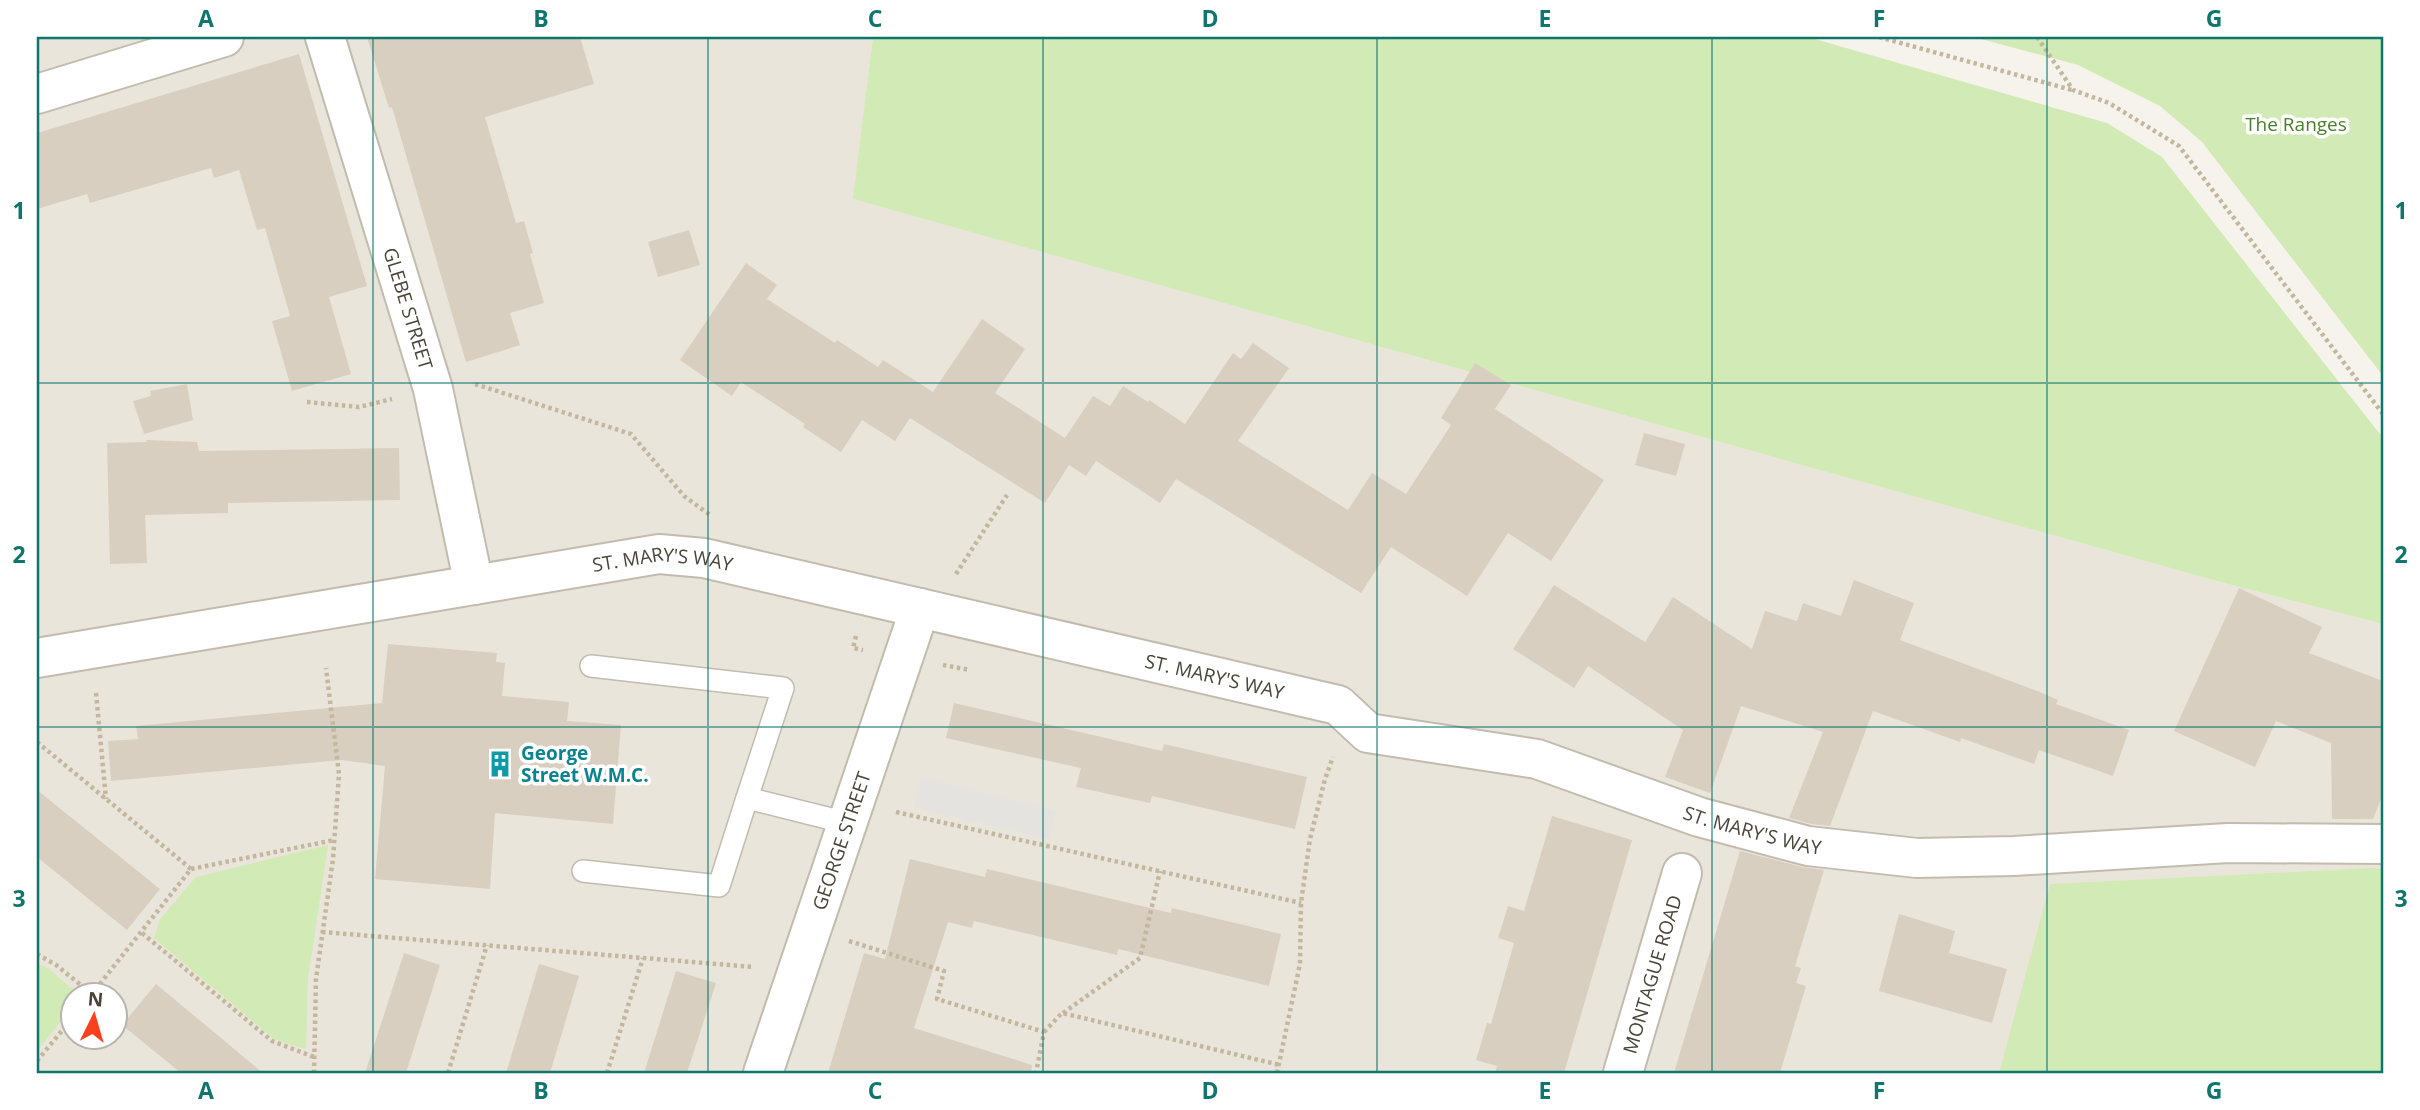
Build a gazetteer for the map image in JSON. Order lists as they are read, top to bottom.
{
  "streets": {
    "street": [
      "GLEBE STREET",
      "ST. MARY'S WAY",
      "GEORGE STREET",
      "MONTAGUE ROAD"
    ]
  },
  "crossings": [
    ["GLEBE STREET", "ST. MARY'S WAY"],
    ["ST. MARY'S WAY", "GEORGE STREET"]
  ],
  "parks": ["The Ranges"],
  "places": {
    "building": ["George Street W.M.C."]
  },
  "north": "top",
  "grid": {
    "columns": [
      "A",
      "B",
      "C",
      "D",
      "E",
      "F",
      "G"
    ],
    "rows": ["1", "2", "3"]
  }
}
